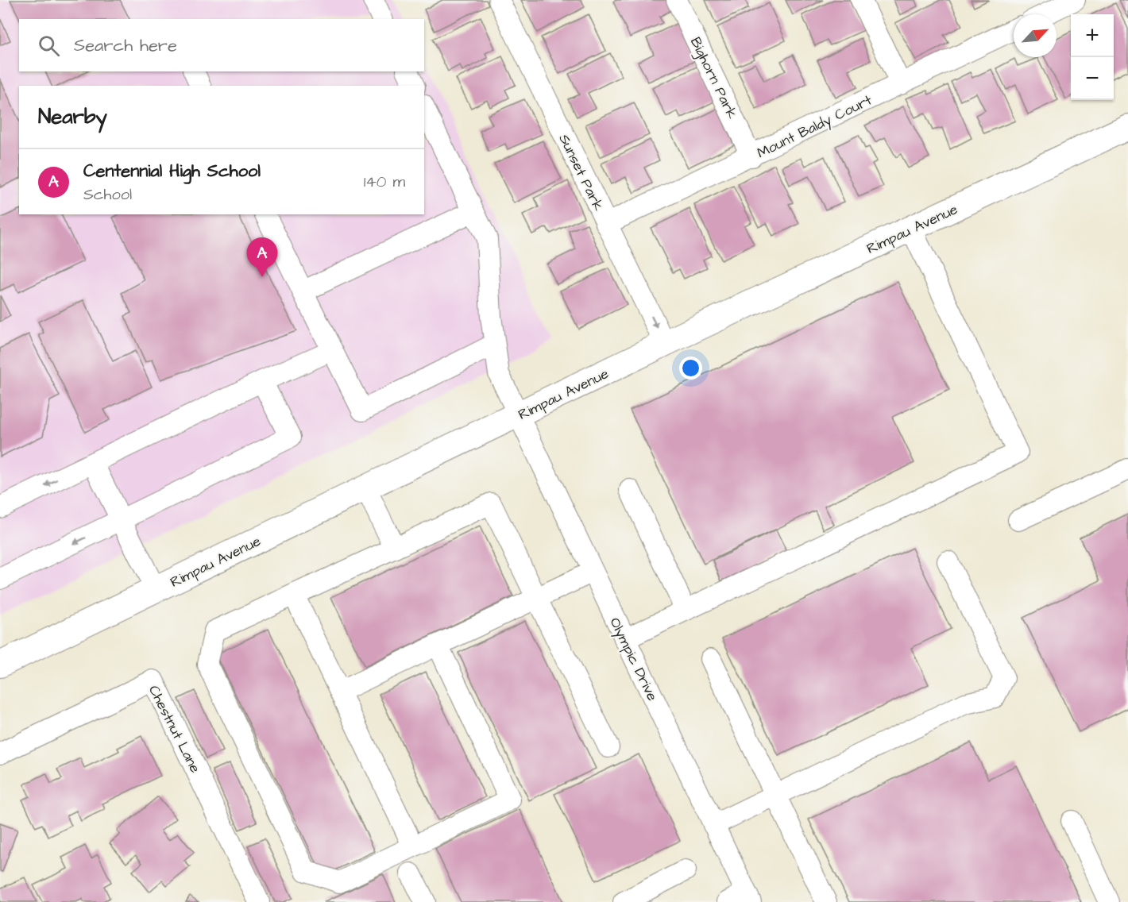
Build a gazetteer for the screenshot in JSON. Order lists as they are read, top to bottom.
{
  "streets": {
    "main road": ["Rimpau Avenue"],
    "street": [
      "Bighorn Park",
      "Mount Baldy Court",
      "Sunset Park",
      "Olympic Drive",
      "Chestnut Lane"
    ]
  },
  "crossings": [
    ["Bighorn Park", "Mount Baldy Court"],
    ["Mount Baldy Court", "Sunset Park"],
    ["Sunset Park", "Rimpau Avenue"],
    ["Rimpau Avenue", "Olympic Drive"]
  ],
  "north": "top right",
  "page": {
    "map_buttons": ["+", "−"],
    "search": "Search here",
    "heading": "Nearby",
    "list": [
      {
        "mark": "A",
        "name": "Centennial High School",
        "note": "School",
        "value": "140 m"
      }
    ],
    "pins": "A"
  }
}
